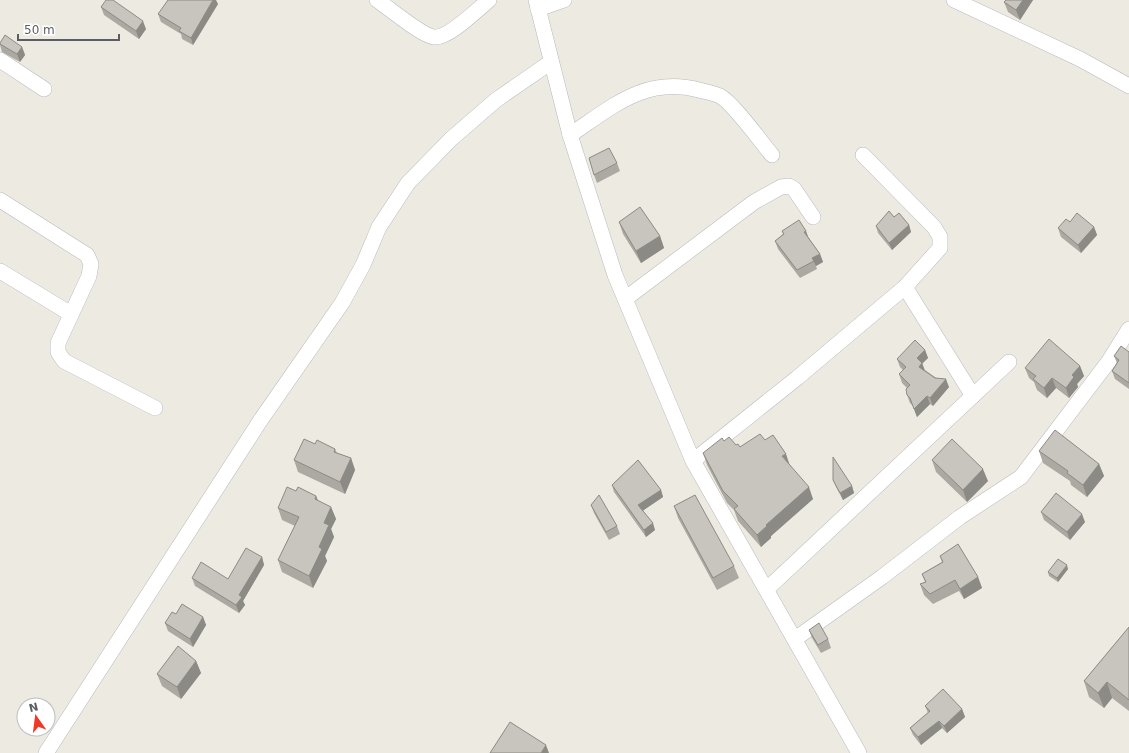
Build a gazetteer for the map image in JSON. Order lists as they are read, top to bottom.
{
  "scale_bar": "50 m",
  "north": "top"
}
